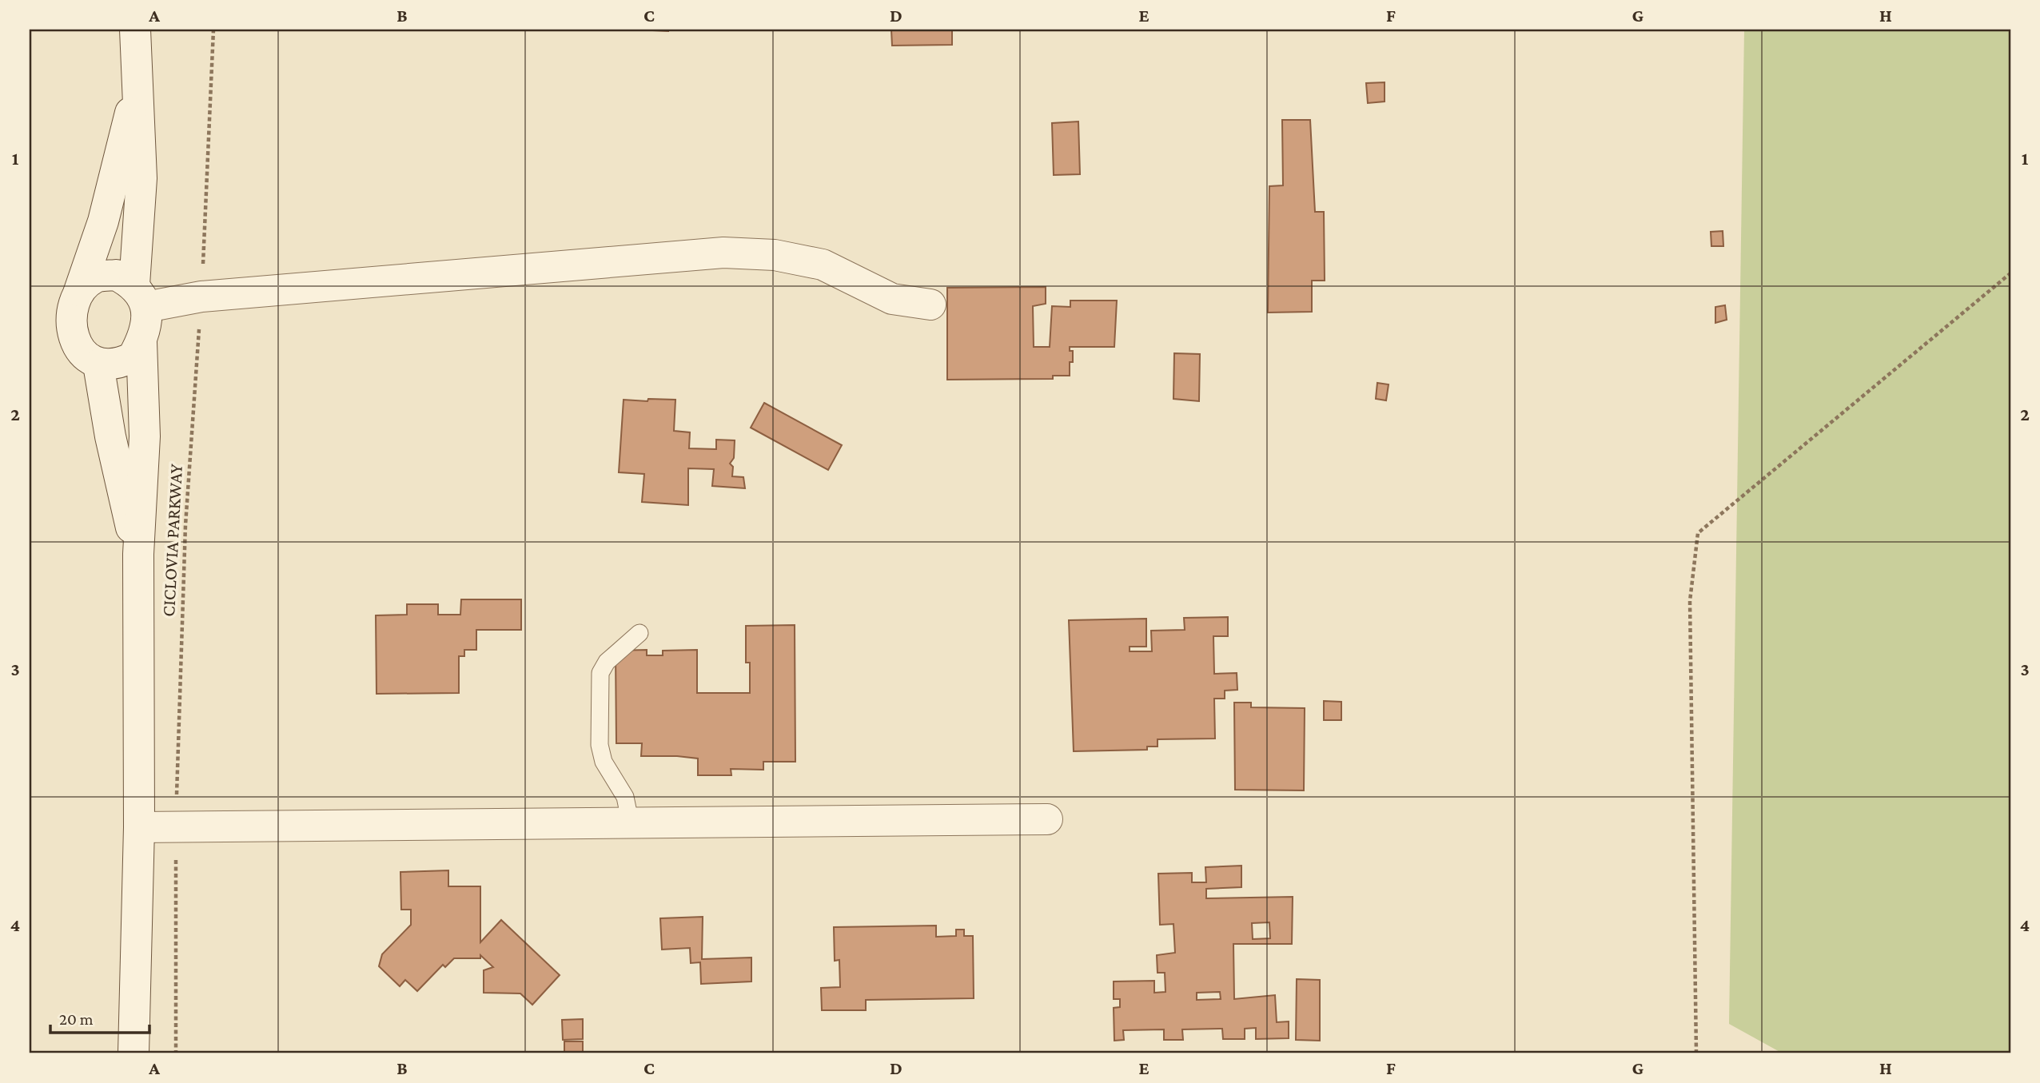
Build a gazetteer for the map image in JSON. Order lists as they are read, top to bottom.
{
  "streets": {
    "path": ["CICLOVIA PARKWAY"]
  },
  "scale_bar": "20 m",
  "grid": {
    "columns": [
      "A",
      "B",
      "C",
      "D",
      "E",
      "F",
      "G",
      "H"
    ],
    "rows": [
      "1",
      "2",
      "3",
      "4"
    ]
  }
}
